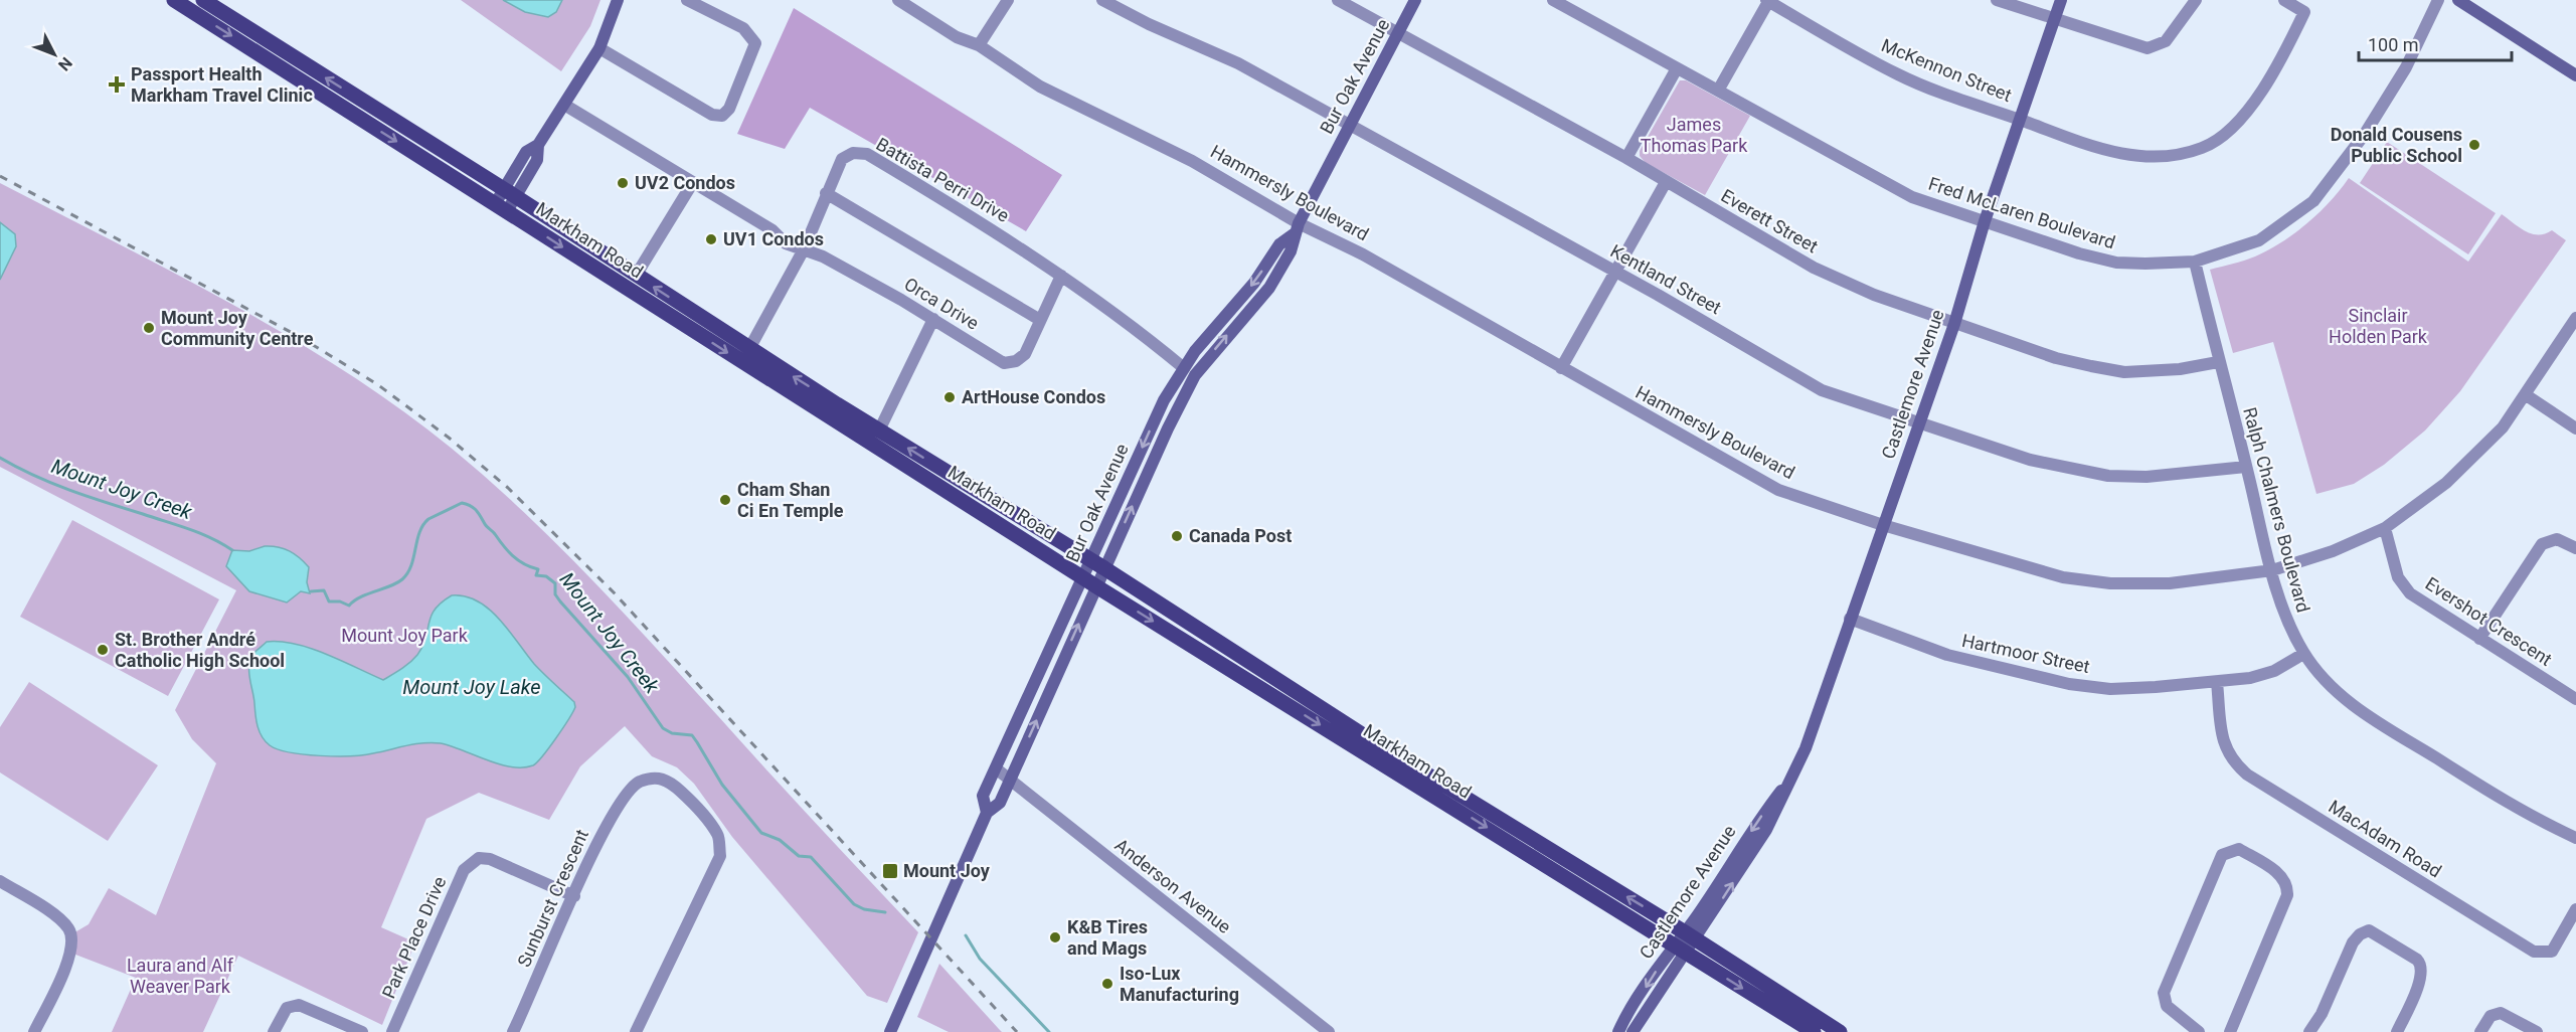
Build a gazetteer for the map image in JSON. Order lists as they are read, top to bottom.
{
  "streets": {
    "main road": ["Markham Road"],
    "street": [
      "McKennon Street",
      "Bur Oak Avenue",
      "Battista Perri Drive",
      "Hammersly Boulevard",
      "Fred McLaren Boulevard",
      "Everett Street",
      "Kentland Street",
      "Orca Drive",
      "Castlemore Avenue",
      "Ralph Chalmers Boulevard",
      "Evershot Crescent",
      "Hartmoor Street",
      "MacAdam Road",
      "Anderson Avenue",
      "Sunburst Crescent",
      "Park Place Drive"
    ]
  },
  "crossings": [
    ["McKennon Street", "Castlemore Avenue"],
    ["Bur Oak Avenue", "Battista Perri Drive"],
    ["Bur Oak Avenue", "Hammersly Boulevard"],
    ["Bur Oak Avenue", "Everett Street"],
    ["Bur Oak Avenue", "Markham Road"],
    ["Bur Oak Avenue", "Kentland Street"],
    ["Bur Oak Avenue", "Anderson Avenue"],
    ["Battista Perri Drive", "Markham Road"],
    ["Battista Perri Drive", "Orca Drive"],
    ["Hammersly Boulevard", "Castlemore Avenue"],
    ["Hammersly Boulevard", "Ralph Chalmers Boulevard"],
    ["Hammersly Boulevard", "Evershot Crescent"],
    ["Fred McLaren Boulevard", "Castlemore Avenue"],
    ["Fred McLaren Boulevard", "Ralph Chalmers Boulevard"],
    ["Everett Street", "Castlemore Avenue"],
    ["Everett Street", "Ralph Chalmers Boulevard"],
    ["Markham Road", "Castlemore Avenue"],
    ["Kentland Street", "Castlemore Avenue"],
    ["Kentland Street", "Ralph Chalmers Boulevard"],
    ["Castlemore Avenue", "Hartmoor Street"],
    ["Ralph Chalmers Boulevard", "Hartmoor Street"],
    ["Hartmoor Street", "MacAdam Road"],
    ["Sunburst Crescent", "Park Place Drive"]
  ],
  "water": ["Mount Joy Creek", "Mount Joy Lake"],
  "parks": [
    "James Thomas Park",
    "Sinclair Holden Park",
    "Mount Joy Park",
    "Laura and Alf Weaver Park"
  ],
  "places": {
    "health": ["Passport Health Markham Travel Clinic"],
    "other": [
      "Donald Cousens Public School",
      "UV2 Condos",
      "UV1 Condos",
      "Mount Joy Community Centre",
      "ArtHouse Condos",
      "Cham Shan Ci En Temple",
      "Canada Post",
      "St. Brother André Catholic High School",
      "K&B Tires and Mags",
      "Iso-Lux Manufacturing"
    ],
    "transit": ["Mount Joy"]
  },
  "scale_bar": "100 m",
  "north": "bottom right"
}
